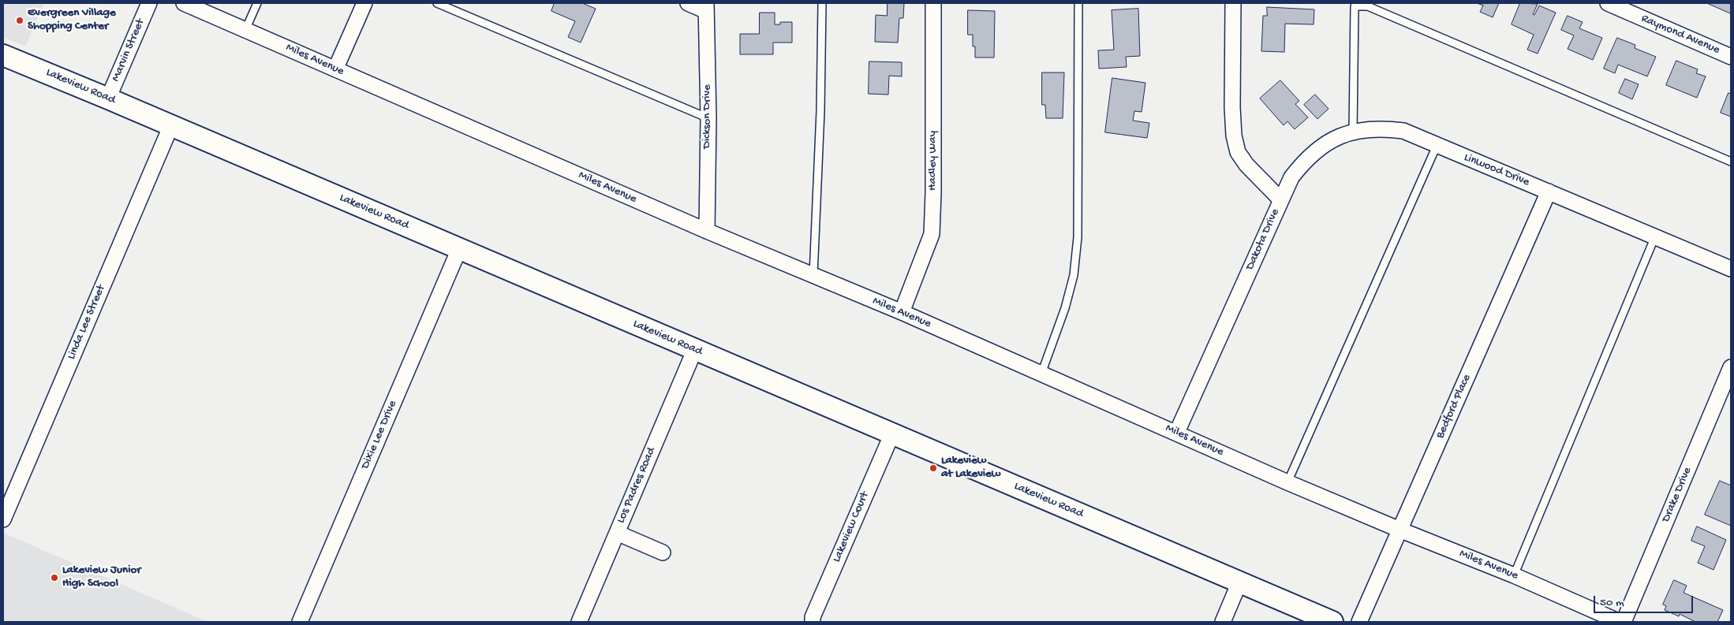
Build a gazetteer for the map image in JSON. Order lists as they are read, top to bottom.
{
  "streets": {
    "main road": ["Lakeview Road"],
    "street": [
      "Raymond Avenue",
      "Marvin Street",
      "Miles Avenue",
      "Dickson Drive",
      "Hadley Way",
      "Linwood Drive",
      "Dakota Drive",
      "Linda Lee Street",
      "Bedford Place",
      "Dixie Lee Drive",
      "Los Padres Road",
      "Drake Drive",
      "Lakeview Court"
    ]
  },
  "crossings": [
    ["Marvin Street", "Lakeview Road"],
    ["Miles Avenue", "Dickson Drive"],
    ["Miles Avenue", "Hadley Way"],
    ["Miles Avenue", "Dakota Drive"],
    ["Miles Avenue", "Bedford Place"],
    ["Lakeview Road", "Linda Lee Street"],
    ["Lakeview Road", "Dixie Lee Drive"],
    ["Lakeview Road", "Los Padres Road"],
    ["Lakeview Road", "Lakeview Court"],
    ["Linwood Drive", "Dakota Drive"],
    ["Linwood Drive", "Bedford Place"]
  ],
  "places": ["Evergreen Village Shopping Center", "Lakeview at Lakeview", "Lakeview Junior High School"],
  "scale_bar": "50 m"
}
